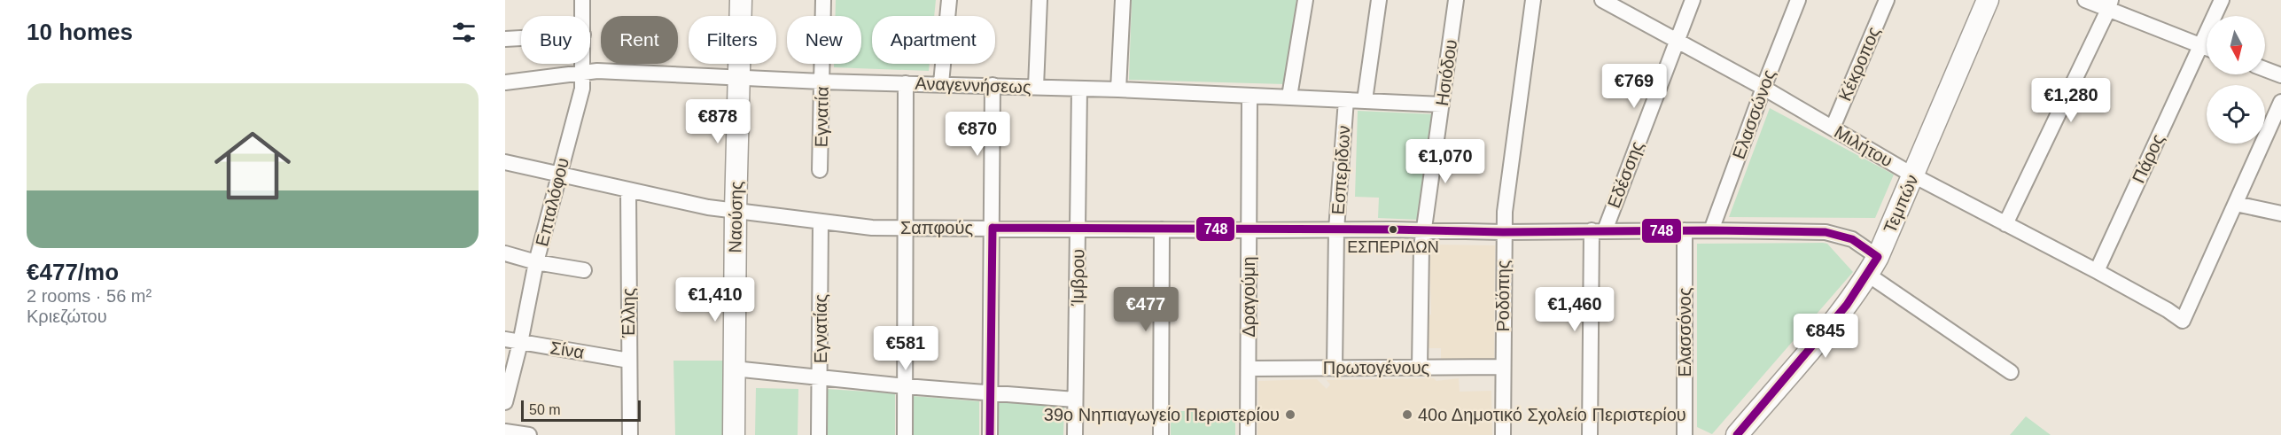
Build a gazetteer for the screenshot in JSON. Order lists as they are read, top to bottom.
{
  "streets": {
    "street": [
      "Κέκροπος",
      "Ησιόδου",
      "Αναγεννήσεως",
      "Ελασσώνος",
      "Εγνατία",
      "Μιλήτου",
      "Πάρος",
      "Εσπερίδων",
      "Εδέσσης",
      "Επταλόφου",
      "Τεμπών",
      "Ναούσης",
      "Σαπφούς",
      "Ίμβρου",
      "Ροδόπης",
      "Δραγούμη",
      "Έλλης",
      "Εγνατίας",
      "Ελασσόνος",
      "Σίνα",
      "Πρωτογένους"
    ]
  },
  "crossings": [
    ["Κέκροπος", "Μιλήτου"],
    ["Ησιόδου", "Αναγεννήσεως"],
    ["Ησιόδου", "Σαπφούς"],
    ["Ησιόδου", "Πρωτογένους"],
    ["Αναγεννήσεως", "Εγνατία"],
    ["Αναγεννήσεως", "Εσπερίδων"],
    ["Αναγεννήσεως", "Επταλόφου"],
    ["Αναγεννήσεως", "Ναούσης"],
    ["Αναγεννήσεως", "Ίμβρου"],
    ["Αναγεννήσεως", "Δραγούμη"],
    ["Ελασσώνος", "Μιλήτου"],
    ["Ελασσώνος", "Σαπφούς"],
    ["Μιλήτου", "Πάρος"],
    ["Μιλήτου", "Εδέσσης"],
    ["Μιλήτου", "Τεμπών"],
    ["Εσπερίδων", "Σαπφούς"],
    ["Εσπερίδων", "Πρωτογένους"],
    ["Εδέσσης", "Σαπφούς"],
    ["Επταλόφου", "Σαπφούς"],
    ["Επταλόφου", "Σίνα"],
    ["Τεμπών", "Σαπφούς"],
    ["Ναούσης", "Σαπφούς"],
    ["Σαπφούς", "Ίμβρου"],
    ["Σαπφούς", "Ροδόπης"],
    ["Σαπφούς", "Δραγούμη"],
    ["Σαπφούς", "Έλλης"],
    ["Σαπφούς", "Εγνατίας"],
    ["Σαπφούς", "Ελασσόνος"],
    ["Ροδόπης", "Πρωτογένους"],
    ["Δραγούμη", "Πρωτογένους"],
    ["Έλλης", "Σίνα"]
  ],
  "places": ["ΕΣΠΕΡΙΔΩΝ", "39ο Νηπιαγωγείο Περιστερίου", "40ο Δημοτικό Σχολείο Περιστερίου"],
  "lines": ["transit line 748"],
  "scale_bar": "50 m",
  "north": "bottom",
  "page": {
    "heading": "10 homes",
    "chip": [
      "Buy",
      "Rent",
      "Filters",
      "New",
      "Apartment"
    ],
    "list": [
      {
        "name": "€477/mo",
        "note": "2 rooms · 56 m² · Κριεζώτου"
      }
    ],
    "price": [
      "€769",
      "€1,280",
      "€878",
      "€870",
      "€1,070",
      "€1,410",
      "€477",
      "€1,460",
      "€845",
      "€581"
    ],
    "scale": "50 m"
  }
}
